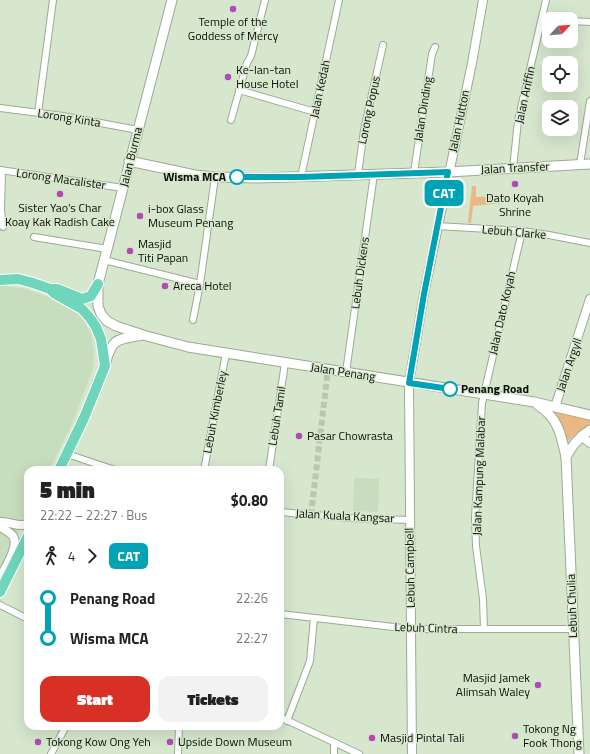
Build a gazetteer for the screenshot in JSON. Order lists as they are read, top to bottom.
{
  "streets": {
    "main road": [
      "Jalan Burma",
      "Jalan Transfer",
      "Jalan Penang",
      "Lebuh Chulia"
    ],
    "street": [
      "Jalan Kedah",
      "Jalan Ariffin",
      "Jalan Dinding",
      "Lorong Popus",
      "Lorong Kinta",
      "Jalan Hutton",
      "Lorong Macalister",
      "Lebuh Clarke",
      "Lebuh Dickens",
      "Jalan Dato Koyah",
      "Jalan Argyll",
      "Lebuh Kimberley",
      "Lebuh Tamil",
      "Jalan Kampung Malabar",
      "Jalan Kuala Kangsar",
      "Lebuh Campbell",
      "Lebuh Cintra"
    ]
  },
  "crossings": [
    ["Jalan Kedah", "Jalan Transfer"],
    ["Jalan Ariffin", "Jalan Transfer"],
    ["Jalan Dinding", "Jalan Transfer"],
    ["Lorong Popus", "Jalan Transfer"],
    ["Lorong Kinta", "Jalan Burma"],
    ["Jalan Hutton", "Jalan Transfer"],
    ["Jalan Hutton", "Lebuh Clarke"],
    ["Jalan Hutton", "Jalan Penang"],
    ["Jalan Hutton", "Lebuh Campbell"],
    ["Jalan Burma", "Jalan Transfer"],
    ["Jalan Burma", "Lorong Macalister"],
    ["Jalan Burma", "Jalan Penang"],
    ["Jalan Transfer", "Lebuh Dickens"],
    ["Lebuh Clarke", "Jalan Dato Koyah"],
    ["Lebuh Dickens", "Jalan Penang"],
    ["Jalan Dato Koyah", "Jalan Penang"],
    ["Jalan Dato Koyah", "Jalan Kampung Malabar"],
    ["Jalan Argyll", "Jalan Penang"],
    ["Jalan Penang", "Lebuh Kimberley"],
    ["Jalan Penang", "Lebuh Tamil"],
    ["Jalan Penang", "Jalan Kampung Malabar"],
    ["Jalan Penang", "Lebuh Campbell"],
    ["Jalan Penang", "Lebuh Chulia"],
    ["Jalan Kampung Malabar", "Lebuh Cintra"],
    ["Jalan Kuala Kangsar", "Lebuh Campbell"],
    ["Lebuh Campbell", "Lebuh Cintra"],
    ["Lebuh Chulia", "Lebuh Cintra"]
  ],
  "places": [
    "Temple of the Goddess of Mercy",
    "Ke-lan-tan House Hotel",
    "Wisma MCA",
    "Dato Koyah Shrine",
    "Sister Yao’s Char Koay Kak Radish Cake",
    "i-box Glass Museum Penang",
    "Masjid Titi Papan",
    "Areca Hotel",
    "Penang Road",
    "Pasar Chowrasta",
    "Masjid Jamek Alimsah Waley",
    "Tokong Ng Fook Thong",
    "Masjid Pintal Tali",
    "Tokong Kow Ong Yeh",
    "Upside Down Museum"
  ],
  "lines": ["bus line CAT"],
  "north": "top right",
  "page": {
    "on_map": "CAT",
    "heading": ["5 min", "22:22 – 22:27 · Bus", "$0.80"],
    "legs": ["4", "CAT"],
    "list": [
      {
        "name": "Penang Road",
        "value": "22:26"
      },
      {
        "name": "Wisma MCA",
        "value": "22:27"
      }
    ],
    "buttons": ["Start", "Tickets"]
  }
}
